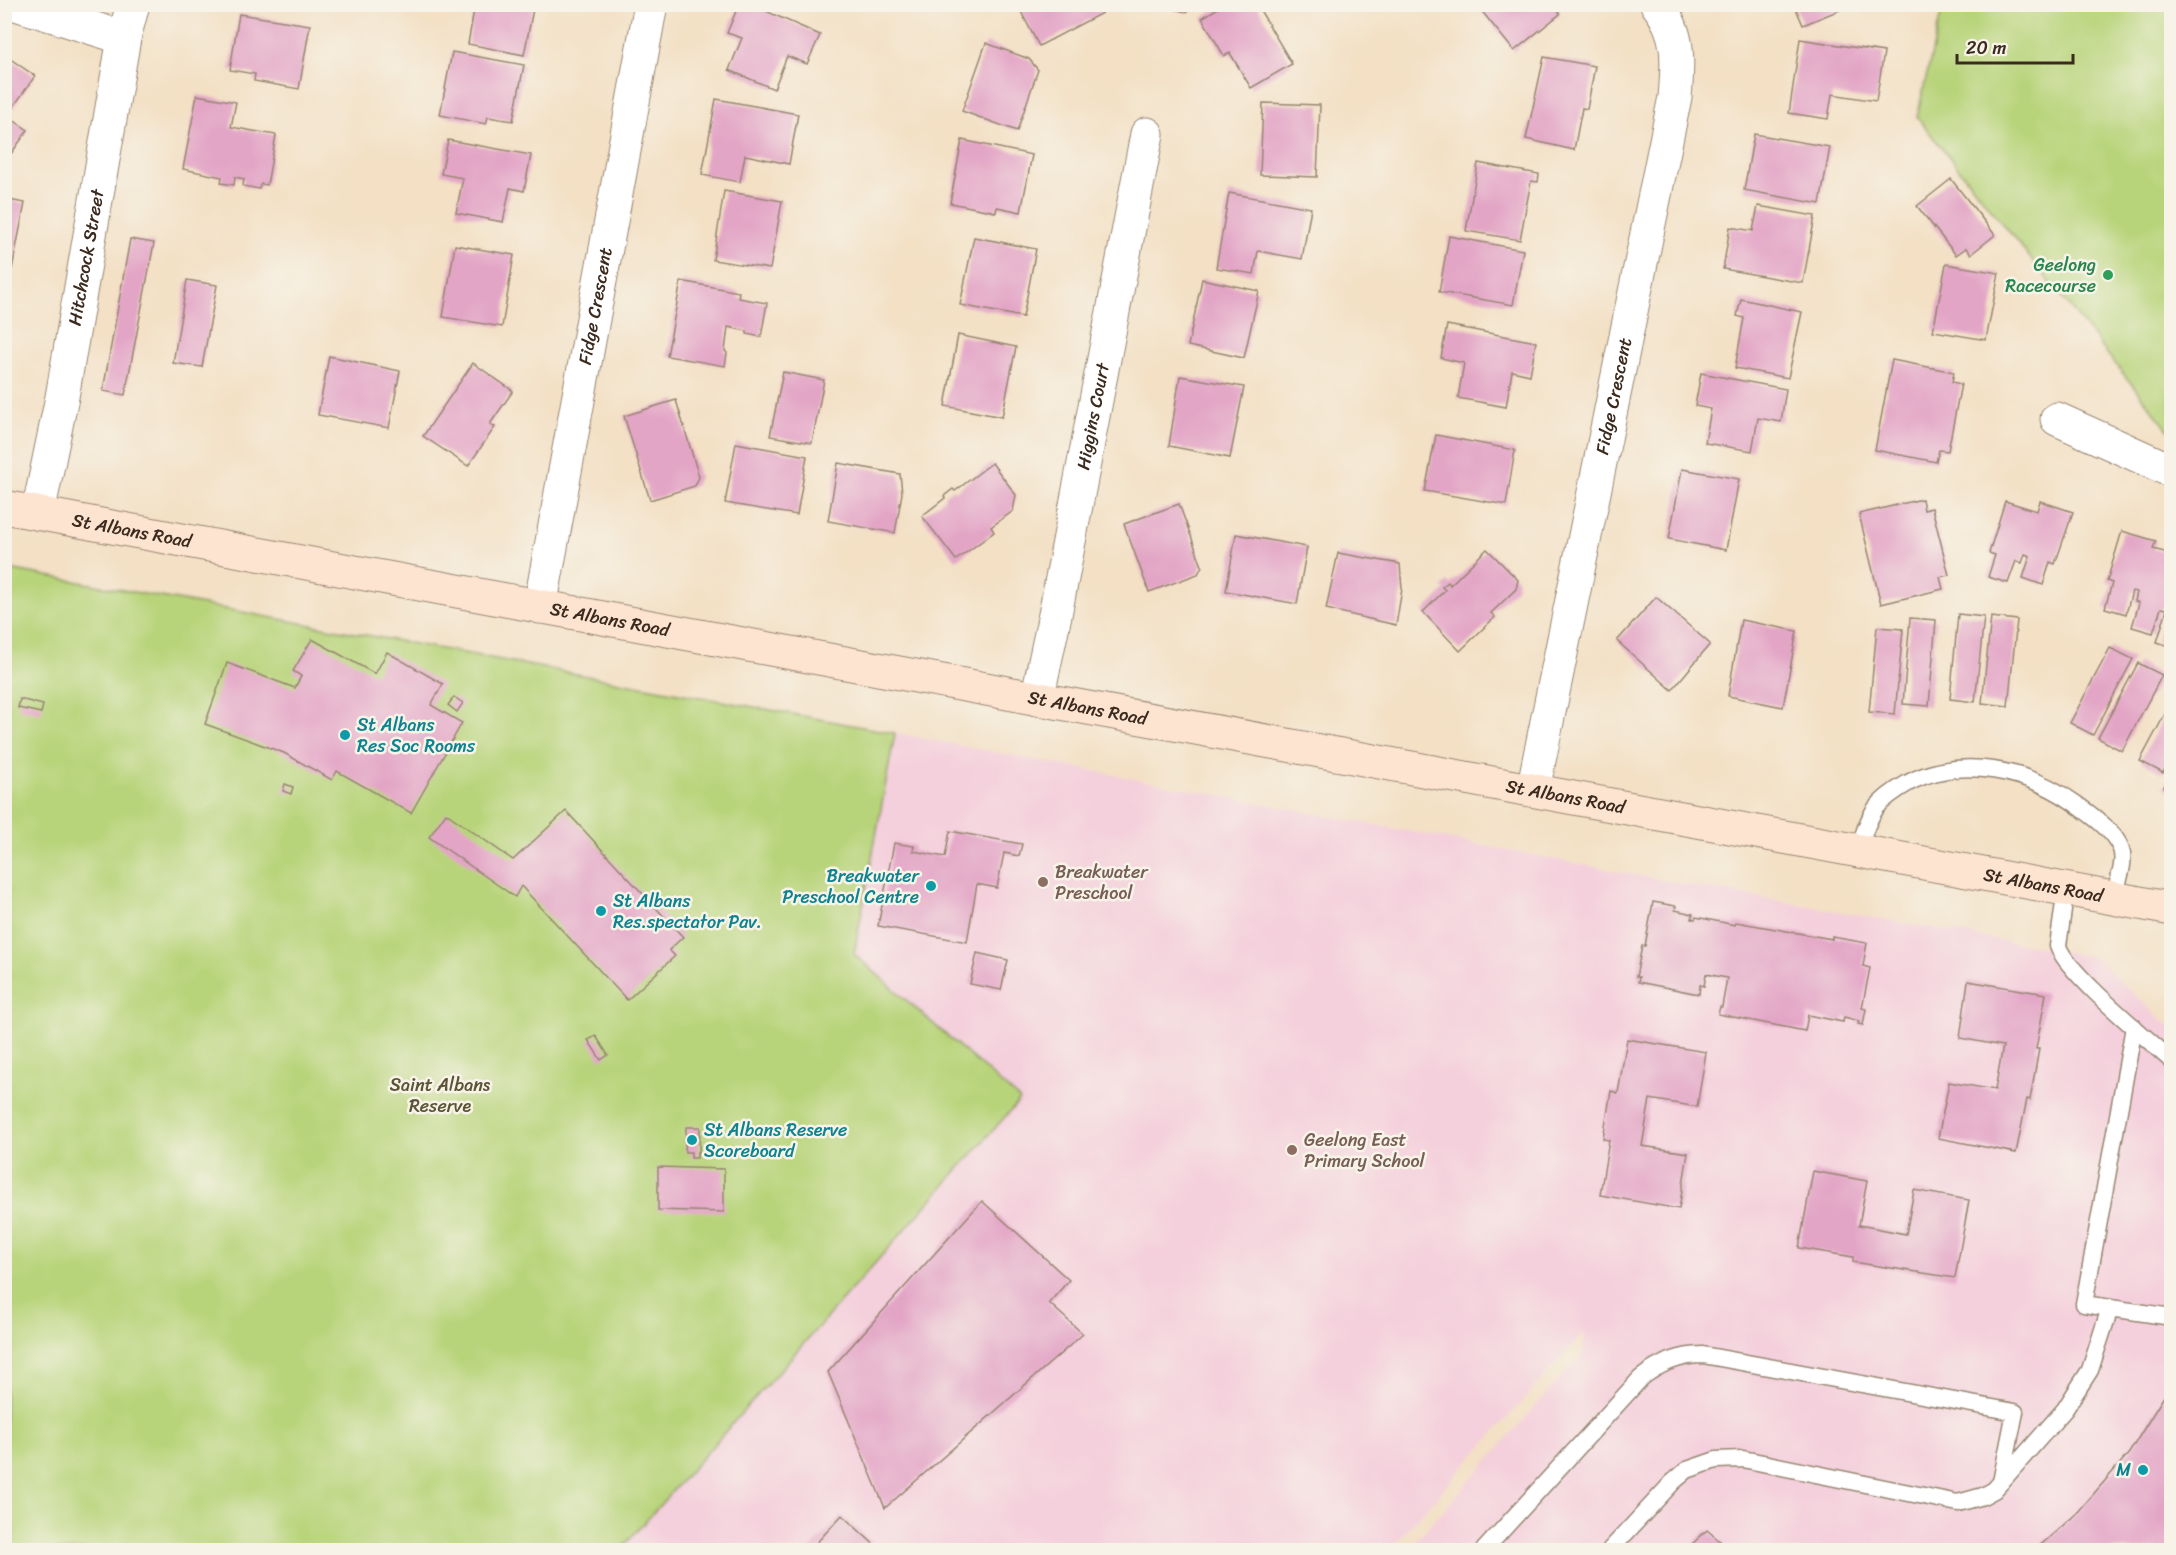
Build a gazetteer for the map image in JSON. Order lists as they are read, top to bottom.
{
  "streets": {
    "street": [
      "Hitchcock Street",
      "Fidge Crescent",
      "Higgins Court",
      "St Albans Road"
    ]
  },
  "crossings": [
    ["Hitchcock Street", "St Albans Road"],
    ["Fidge Crescent", "St Albans Road"],
    ["Higgins Court", "St Albans Road"]
  ],
  "parks": ["Saint Albans Reserve"],
  "places": [
    "Geelong Racecourse",
    "St Albans Res Soc Rooms",
    "Breakwater Preschool",
    "Breakwater Preschool Centre",
    "St Albans Res.spectator Pav.",
    "St Albans Reserve Scoreboard",
    "Geelong East Primary School",
    "M"
  ],
  "scale_bar": "20 m"
}
